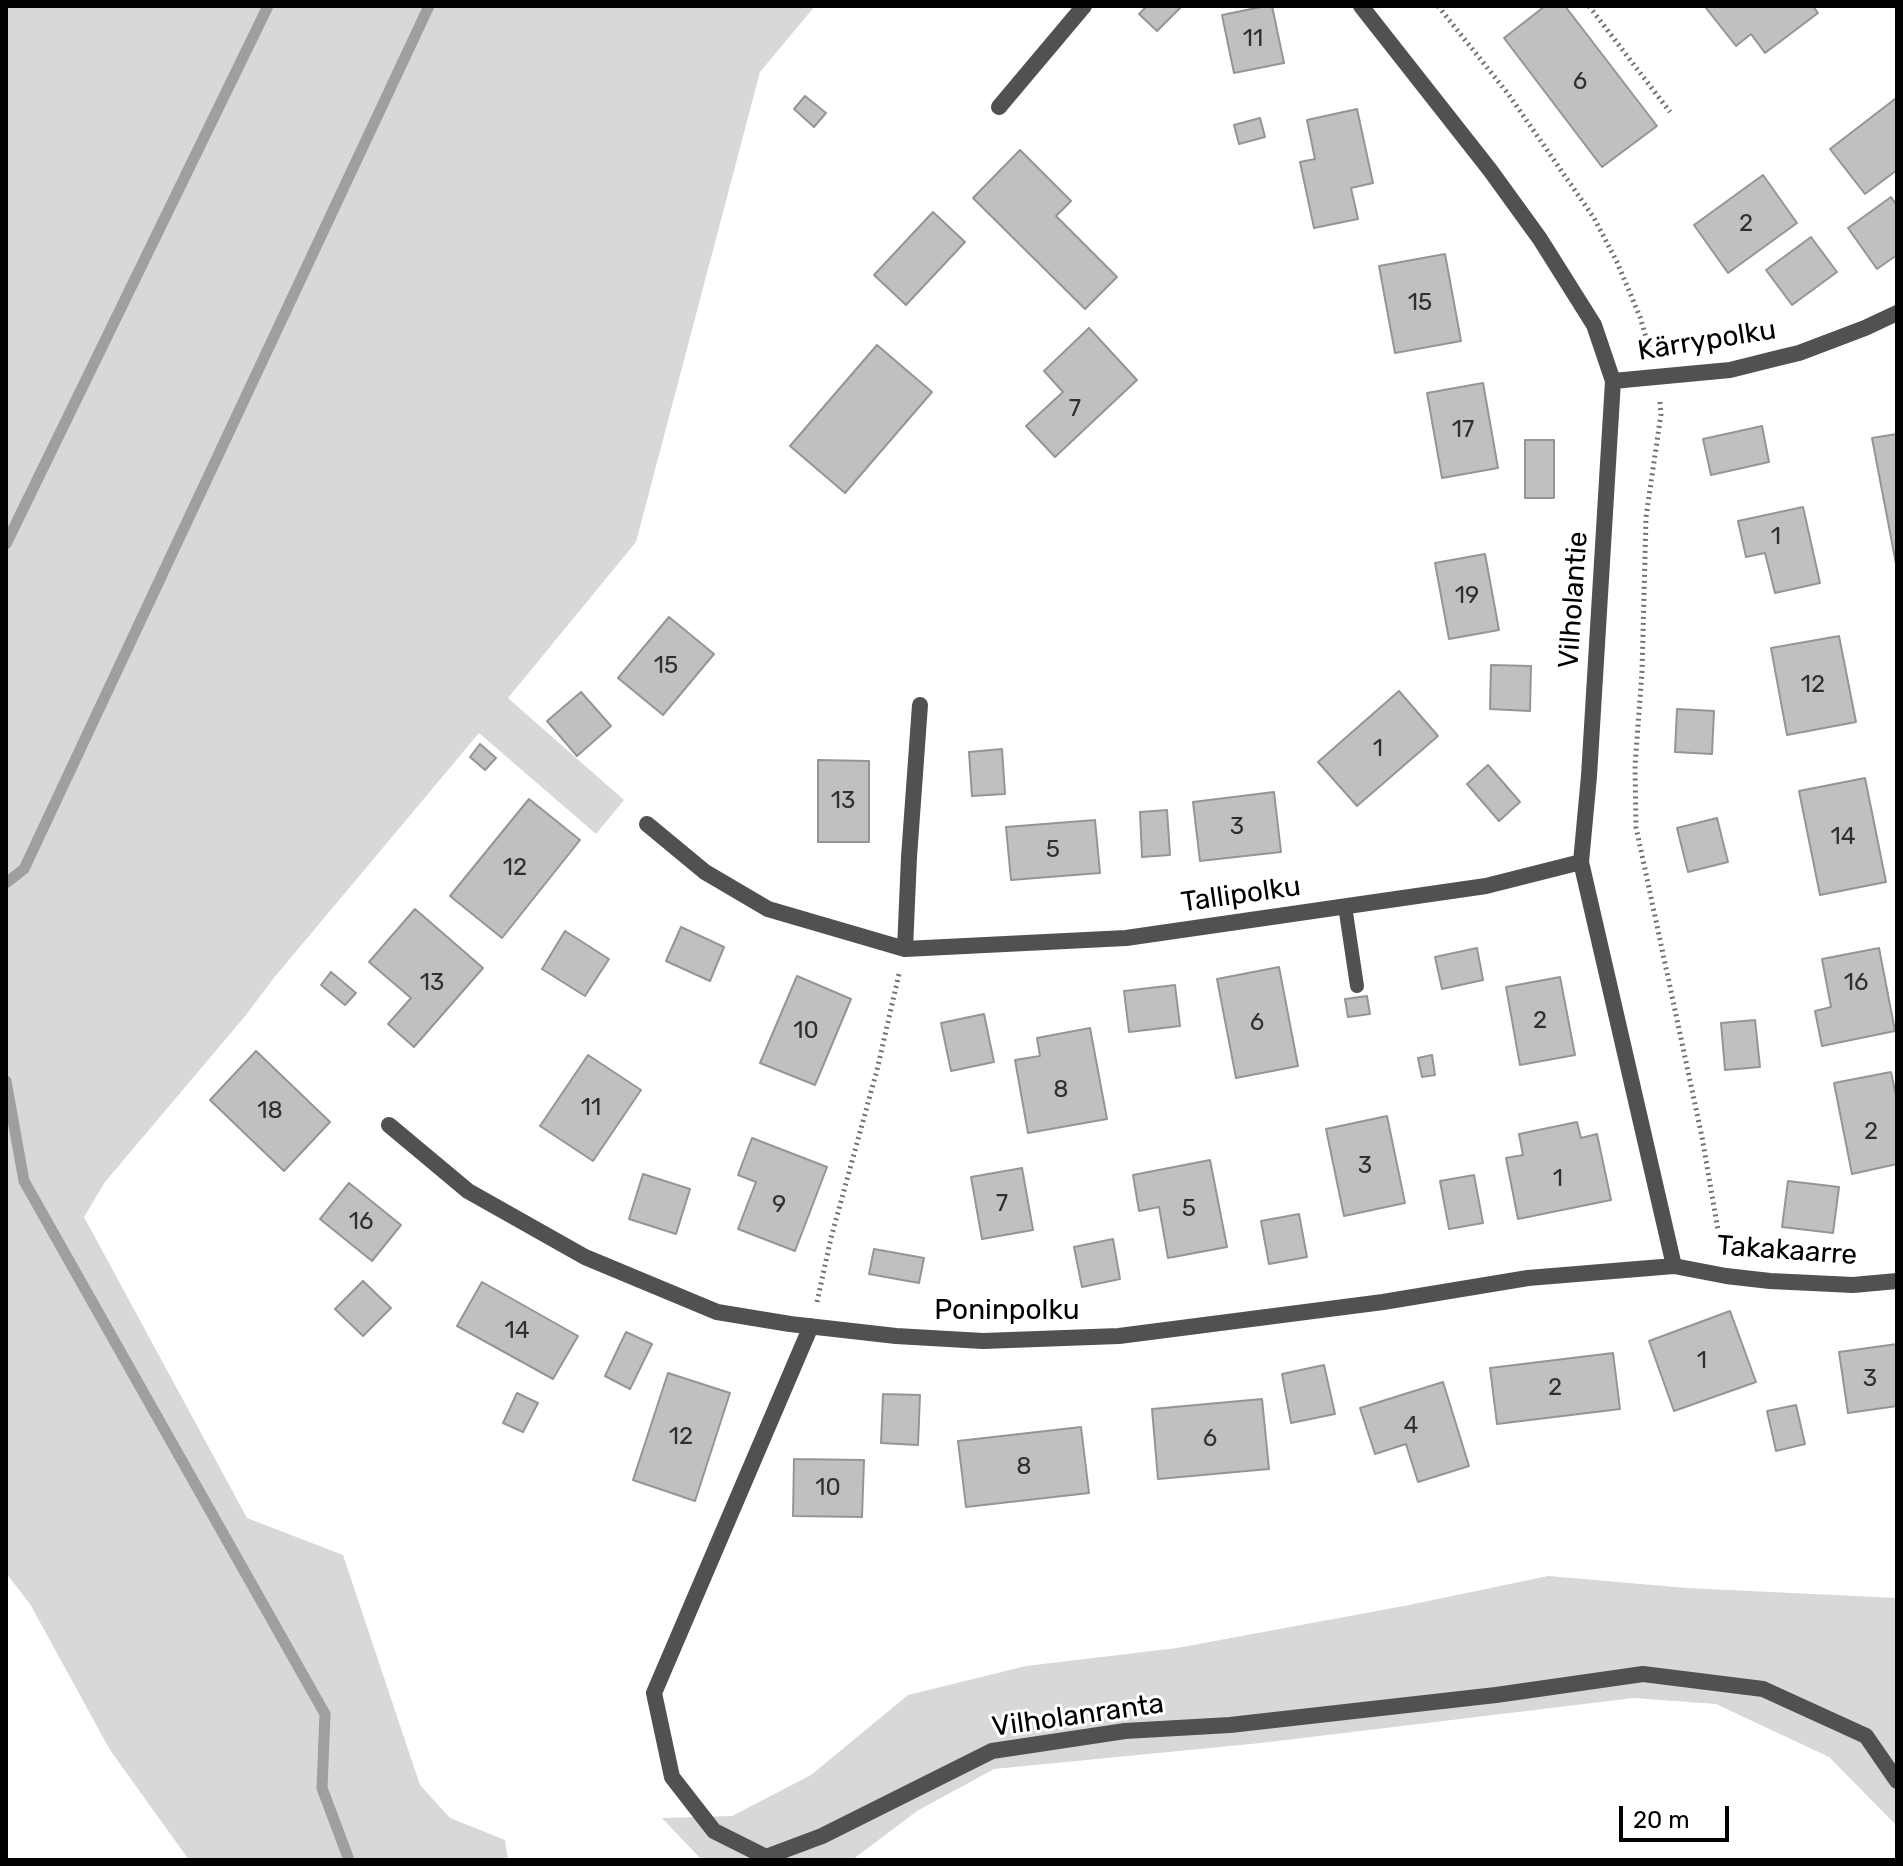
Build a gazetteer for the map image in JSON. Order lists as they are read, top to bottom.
{
  "streets": {
    "street": [
      "Kärrypolku",
      "Vilholantie",
      "Tallipolku",
      "Takakaarre",
      "Poninpolku",
      "Vilholanranta"
    ]
  },
  "crossings": [
    ["Kärrypolku", "Vilholantie"],
    ["Vilholantie", "Tallipolku"],
    ["Vilholantie", "Takakaarre"],
    ["Vilholantie", "Poninpolku"],
    ["Takakaarre", "Poninpolku"],
    ["Poninpolku", "Vilholanranta"]
  ],
  "house_numbers": [
    "11",
    "6",
    "2",
    "15",
    "7",
    "17",
    "1",
    "19",
    "15",
    "12",
    "1",
    "13",
    "3",
    "14",
    "5",
    "12",
    "13",
    "16",
    "2",
    "6",
    "10",
    "8",
    "11",
    "18",
    "2",
    "3",
    "1",
    "7",
    "9",
    "5",
    "16",
    "14",
    "1",
    "3",
    "2",
    "4",
    "12",
    "6",
    "8",
    "10"
  ],
  "scale_bar": "20 m"
}
